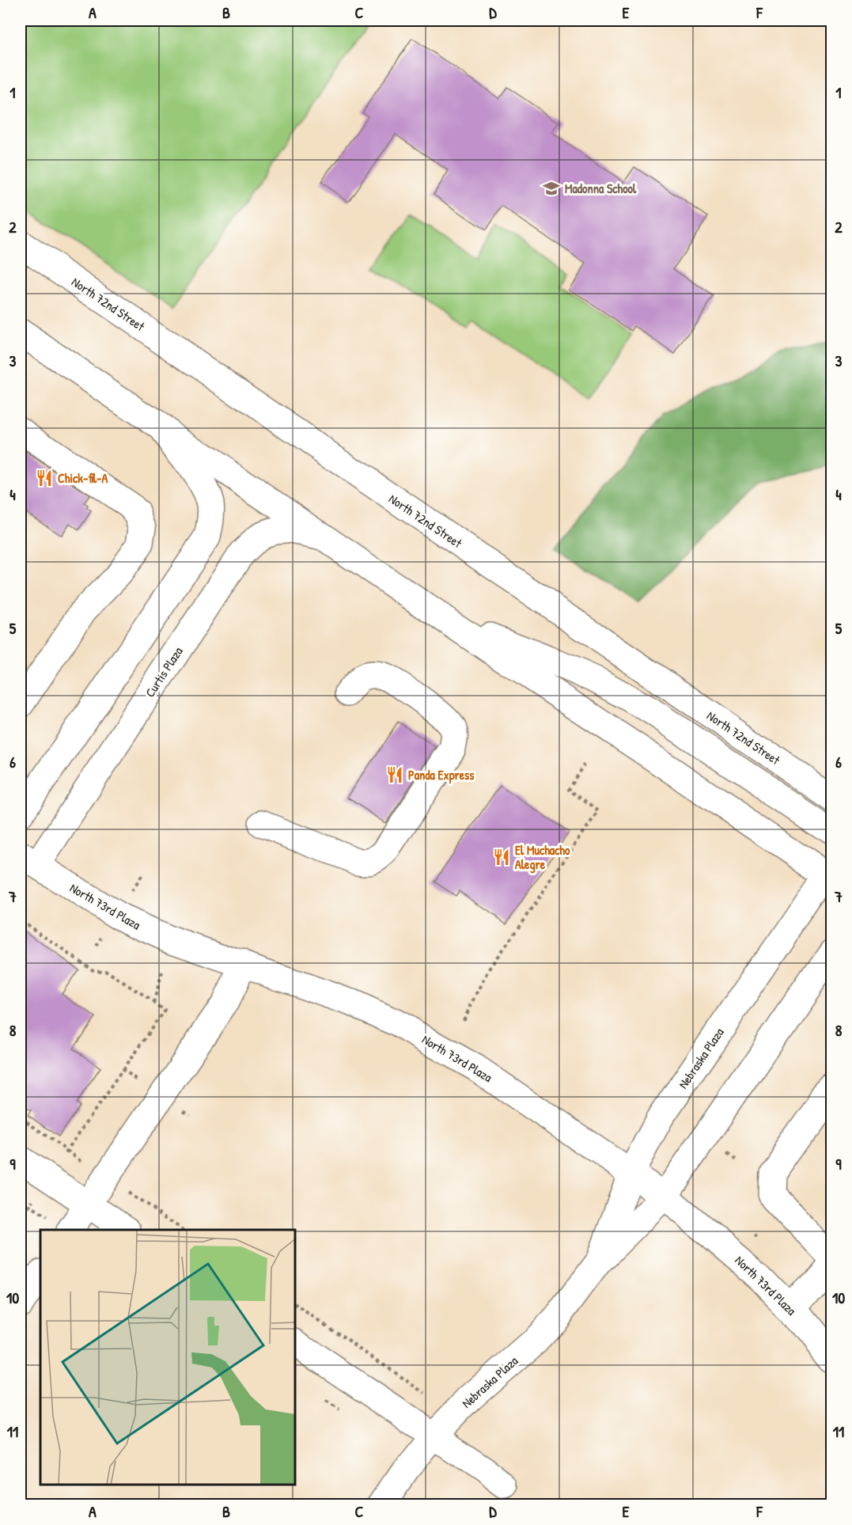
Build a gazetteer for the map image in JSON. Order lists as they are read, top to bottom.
{
  "streets": {
    "street": [
      "North 72nd Street",
      "Curtis Plaza",
      "North 73rd Plaza",
      "Nebraska Plaza"
    ]
  },
  "crossings": [
    ["Curtis Plaza", "North 73rd Plaza"],
    ["North 73rd Plaza", "Nebraska Plaza"]
  ],
  "places": {
    "school or university": ["Madonna School"],
    "restaurant": ["Chick-fil-A", "Panda Express", "El Muchacho Alegre"]
  },
  "grid": {
    "columns": [
      "A",
      "B",
      "C",
      "D",
      "E",
      "F"
    ],
    "rows": [
      "1",
      "2",
      "3",
      "4",
      "5",
      "6",
      "7",
      "8",
      "9",
      "10",
      "11"
    ]
  }
}
